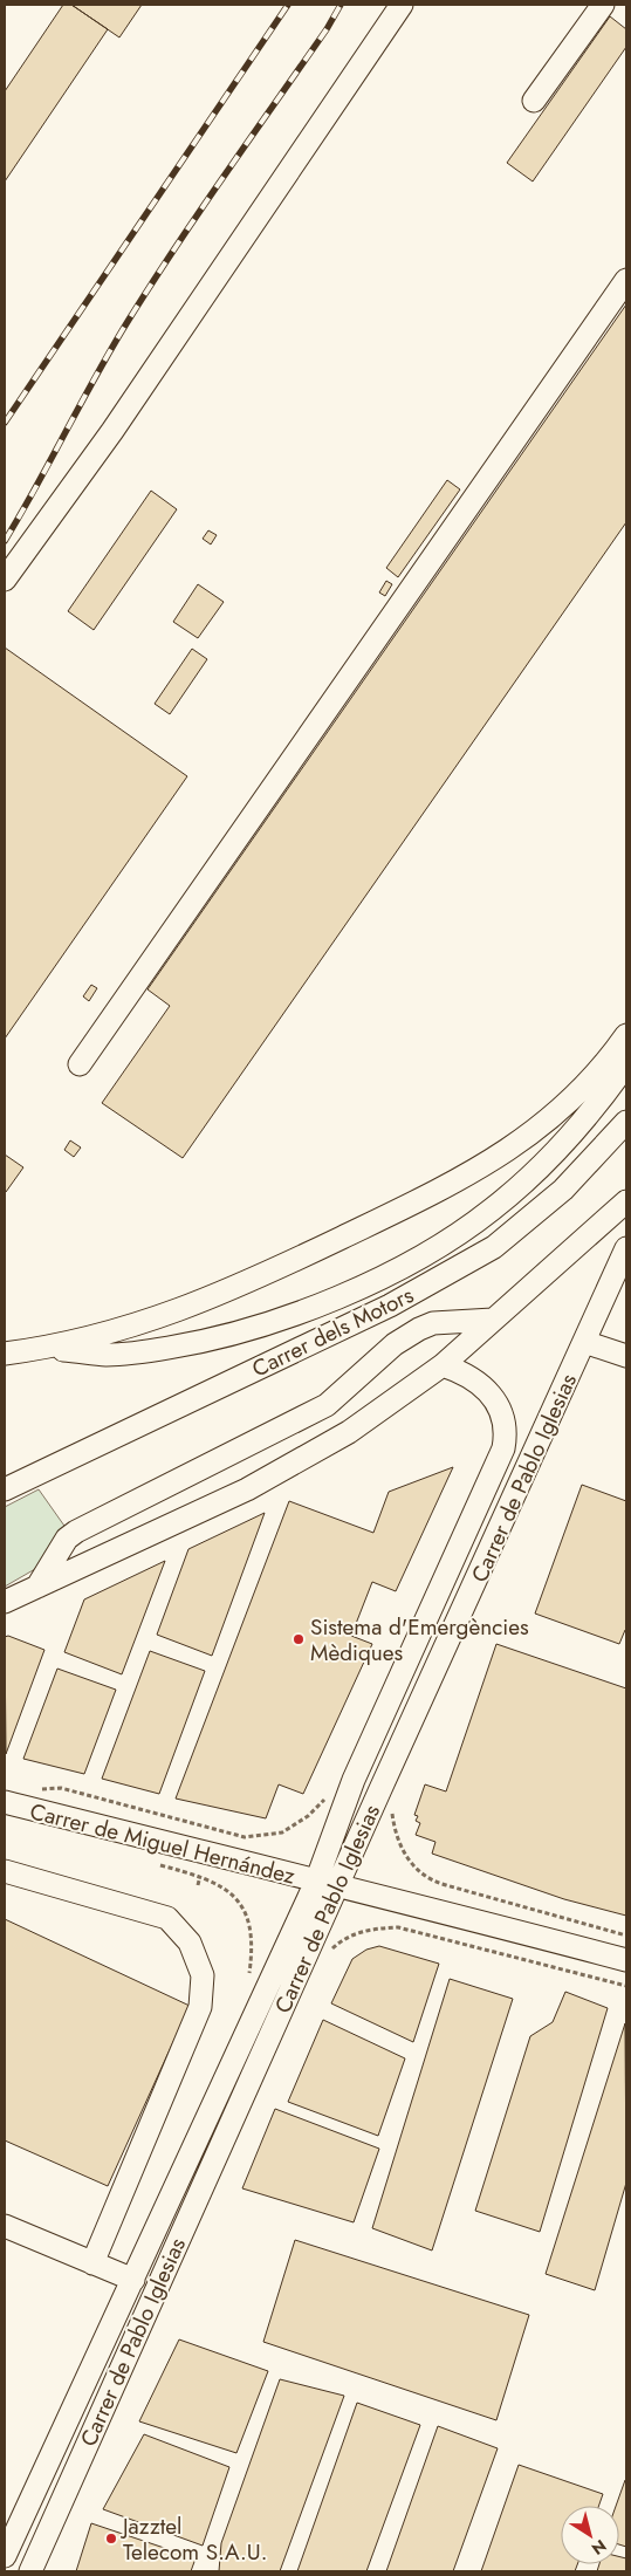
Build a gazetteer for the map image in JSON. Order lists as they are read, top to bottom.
{
  "streets": {
    "street": ["Carrer dels Motors", "Carrer de Pablo Iglesias", "Carrer de Miguel Hernández"]
  },
  "crossings": [
    ["Carrer de Pablo Iglesias", "Carrer de Miguel Hernández"]
  ],
  "places": ["Sistema d'Emergències Mèdiques", "Jazztel Telecom S.A.U."],
  "north": "bottom right"
}
